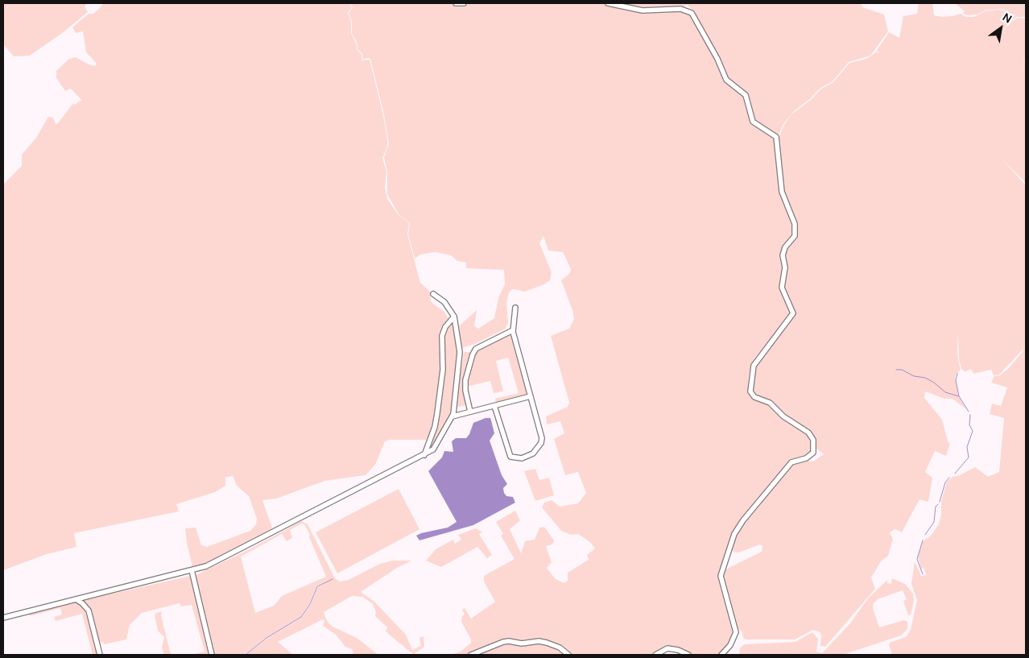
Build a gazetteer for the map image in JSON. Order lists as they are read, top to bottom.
{
  "north": "top right"
}
